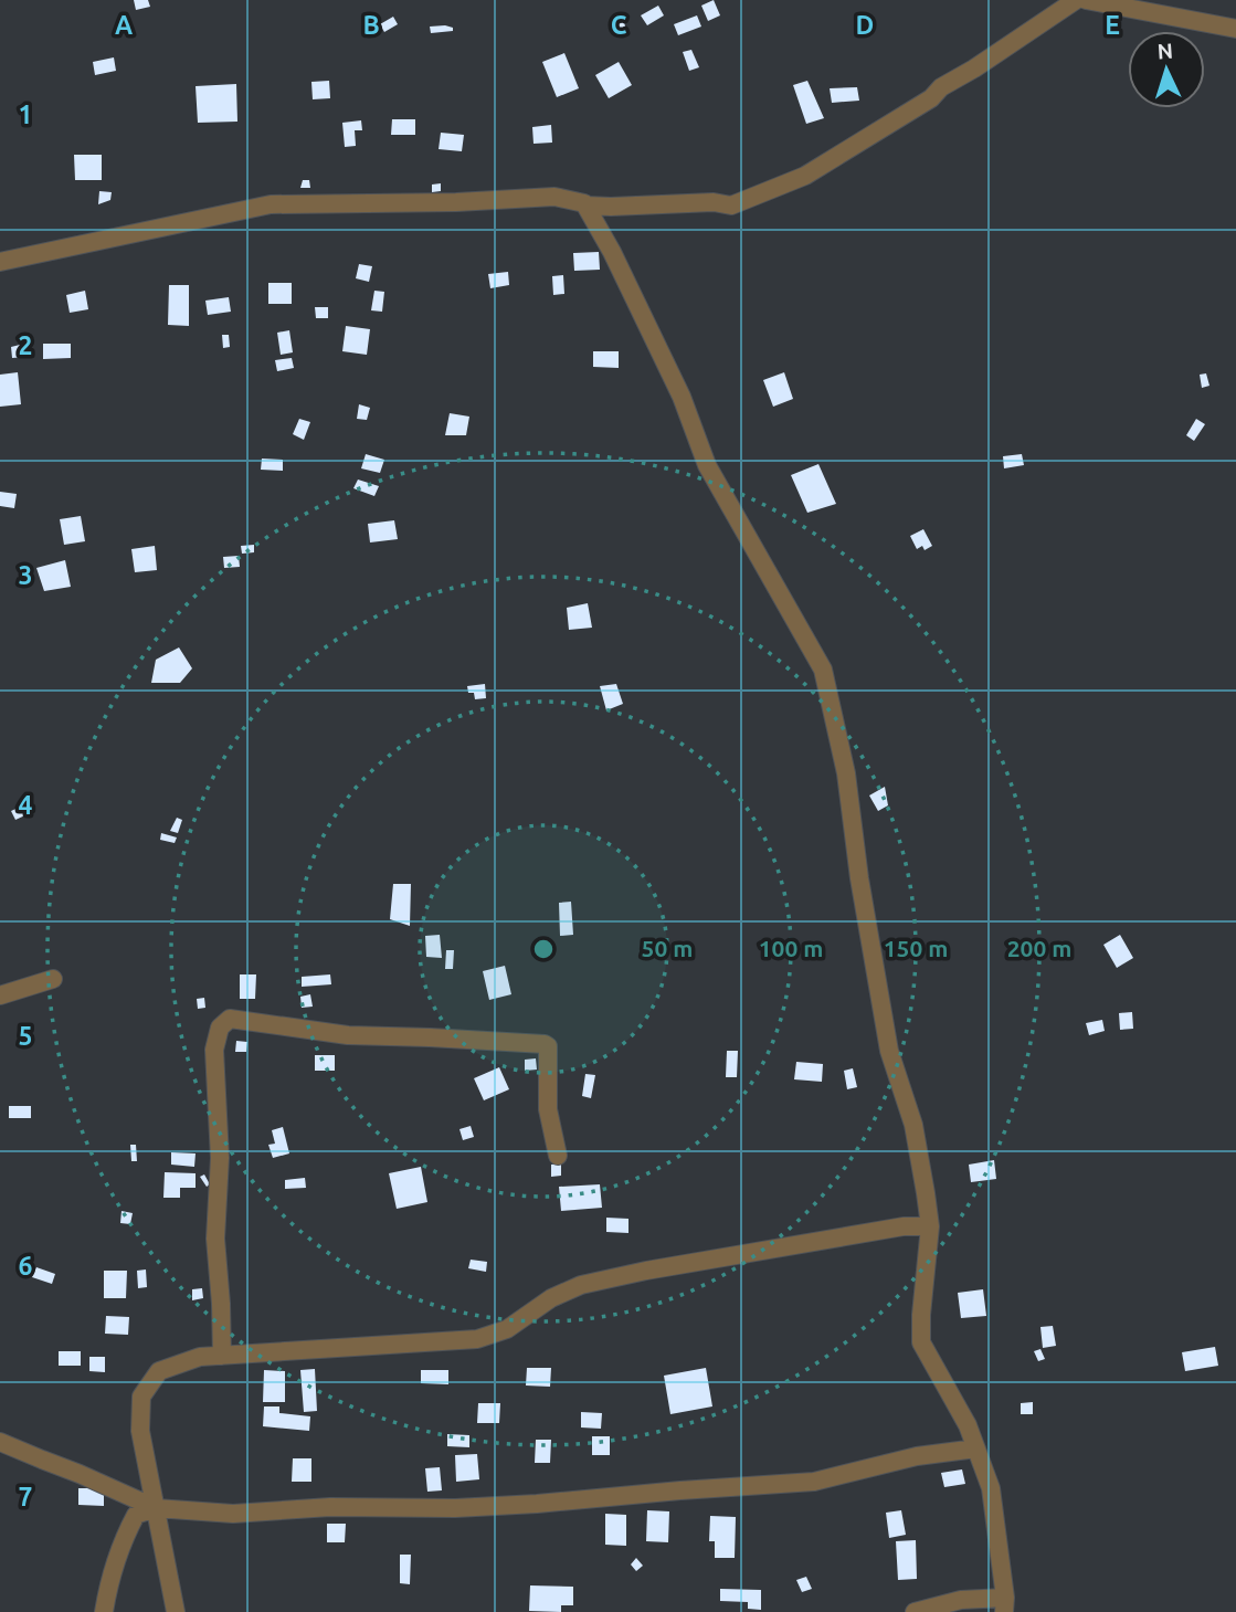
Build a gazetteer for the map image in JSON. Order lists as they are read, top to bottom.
{
  "north": "top",
  "grid": {
    "columns": [
      "A",
      "B",
      "C",
      "D",
      "E"
    ],
    "rows": [
      "1",
      "2",
      "3",
      "4",
      "5",
      "6",
      "7"
    ]
  },
  "rings": [
    "50 m",
    "100 m",
    "150 m",
    "200 m"
  ]
}
